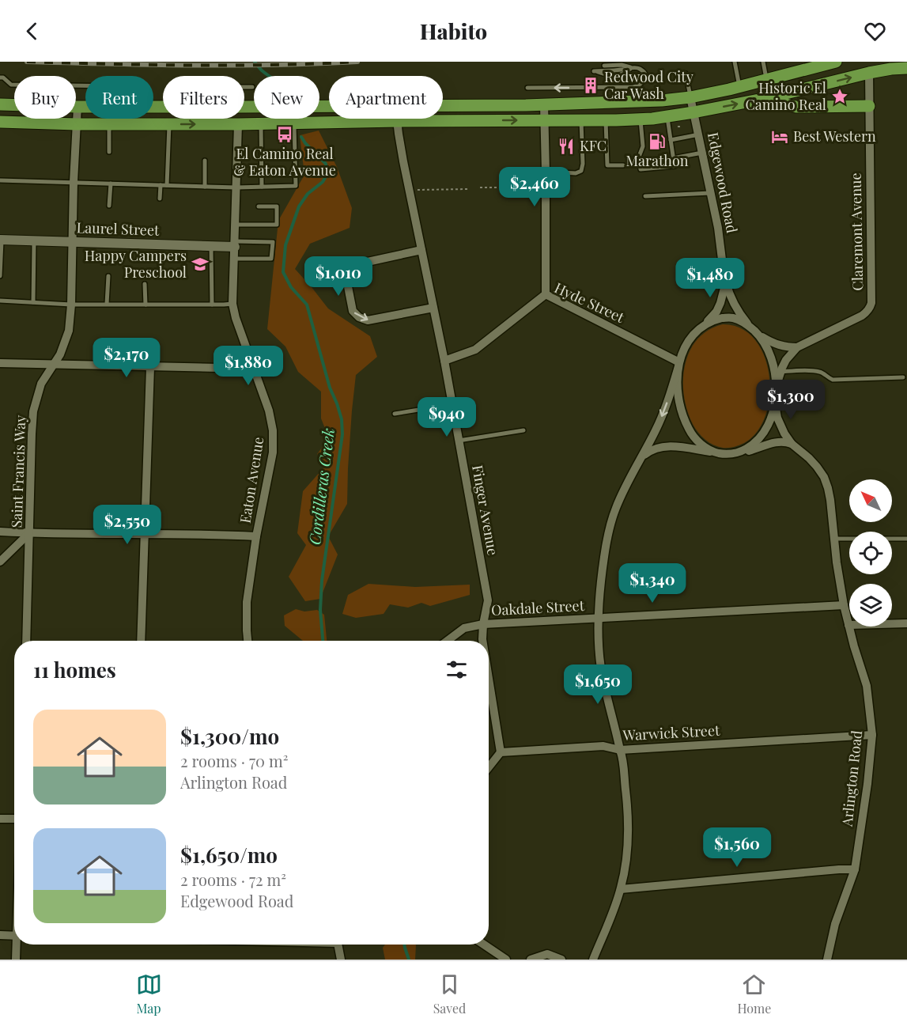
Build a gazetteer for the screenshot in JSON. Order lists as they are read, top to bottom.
{
  "streets": {
    "street": [
      "Edgewood Road",
      "Laurel Street",
      "Claremont Avenue",
      "Hyde Street",
      "Saint Francis Way",
      "Eaton Avenue",
      "Finger Avenue",
      "Oakdale Street",
      "Warwick Street",
      "Arlington Road"
    ]
  },
  "crossings": [
    ["Edgewood Road", "Claremont Avenue"],
    ["Edgewood Road", "Hyde Street"],
    ["Edgewood Road", "Arlington Road"],
    ["Laurel Street", "Saint Francis Way"],
    ["Laurel Street", "Eaton Avenue"],
    ["Claremont Avenue", "Hyde Street"],
    ["Claremont Avenue", "Arlington Road"],
    ["Hyde Street", "Finger Avenue"],
    ["Hyde Street", "Arlington Road"],
    ["Finger Avenue", "Oakdale Street"],
    ["Finger Avenue", "Warwick Street"],
    ["Oakdale Street", "Arlington Road"],
    ["Warwick Street", "Arlington Road"]
  ],
  "water": ["Cordilleras Creek"],
  "places": {
    "building": ["Redwood City Car Wash"],
    "place": ["Historic El Camino Real"],
    "bus stop": ["El Camino Real & Eaton Avenue"],
    "hotel": ["Best Western"],
    "fuel station": ["Marathon"],
    "restaurant": ["KFC"],
    "school or university": ["Happy Campers Preschool"]
  },
  "north": "top left",
  "page": {
    "header": "Habito",
    "chip": [
      "Buy",
      "Rent",
      "Filters",
      "New",
      "Apartment"
    ],
    "price": [
      "$2,460",
      "$1,010",
      "$1,480",
      "$2,170",
      "$1,880",
      "$1,300",
      "$940",
      "$2,550",
      "$1,340",
      "$1,650",
      "$1,560"
    ],
    "heading": "11 homes",
    "list": [
      {
        "name": "$1,300/mo",
        "note": "2 rooms · 70 m² · Arlington Road"
      },
      {
        "name": "$1,650/mo",
        "note": "2 rooms · 72 m² · Edgewood Road"
      }
    ],
    "tabs": ["Map", "Saved", "Home"]
  }
}
